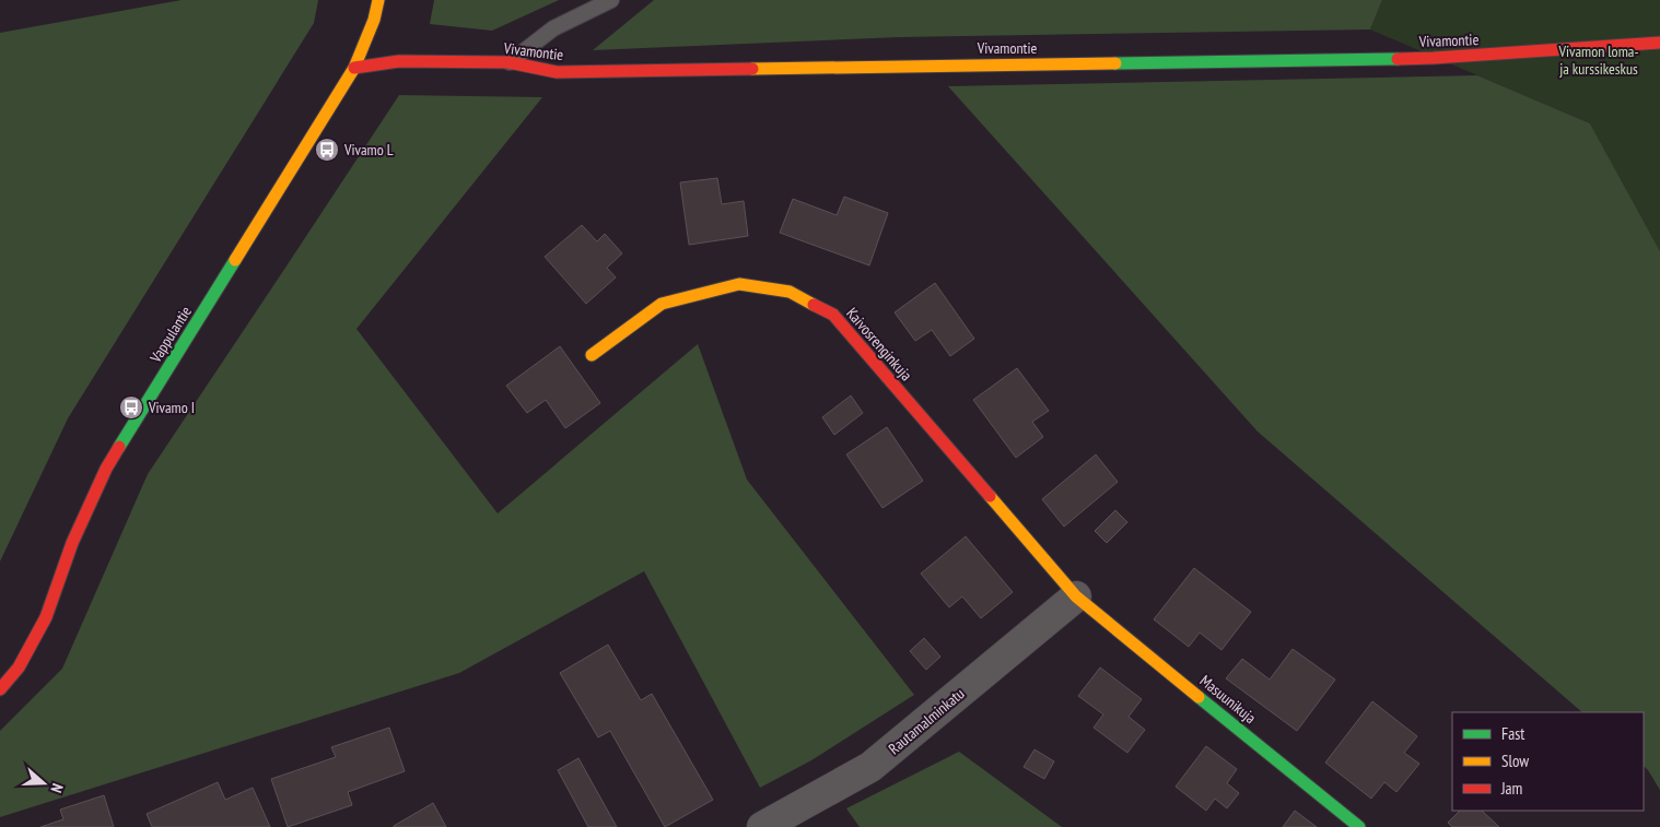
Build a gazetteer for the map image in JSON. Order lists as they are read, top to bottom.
{
  "streets": {
    "street": [
      "Vivamontie",
      "Vappulantie",
      "Kaivosrenginkuja",
      "Masuunikuja",
      "Rautamalminkatu"
    ]
  },
  "crossings": [
    ["Vivamontie", "Vappulantie"],
    ["Kaivosrenginkuja", "Masuunikuja"],
    ["Kaivosrenginkuja", "Rautamalminkatu"],
    ["Masuunikuja", "Rautamalminkatu"]
  ],
  "parks": ["Vivamon loma- ja kurssikeskus"],
  "places": {
    "bus stop": ["Vivamo L", "Vivamo I"]
  },
  "legend": ["Fast", "Slow", "Jam"],
  "north": "right"
}
